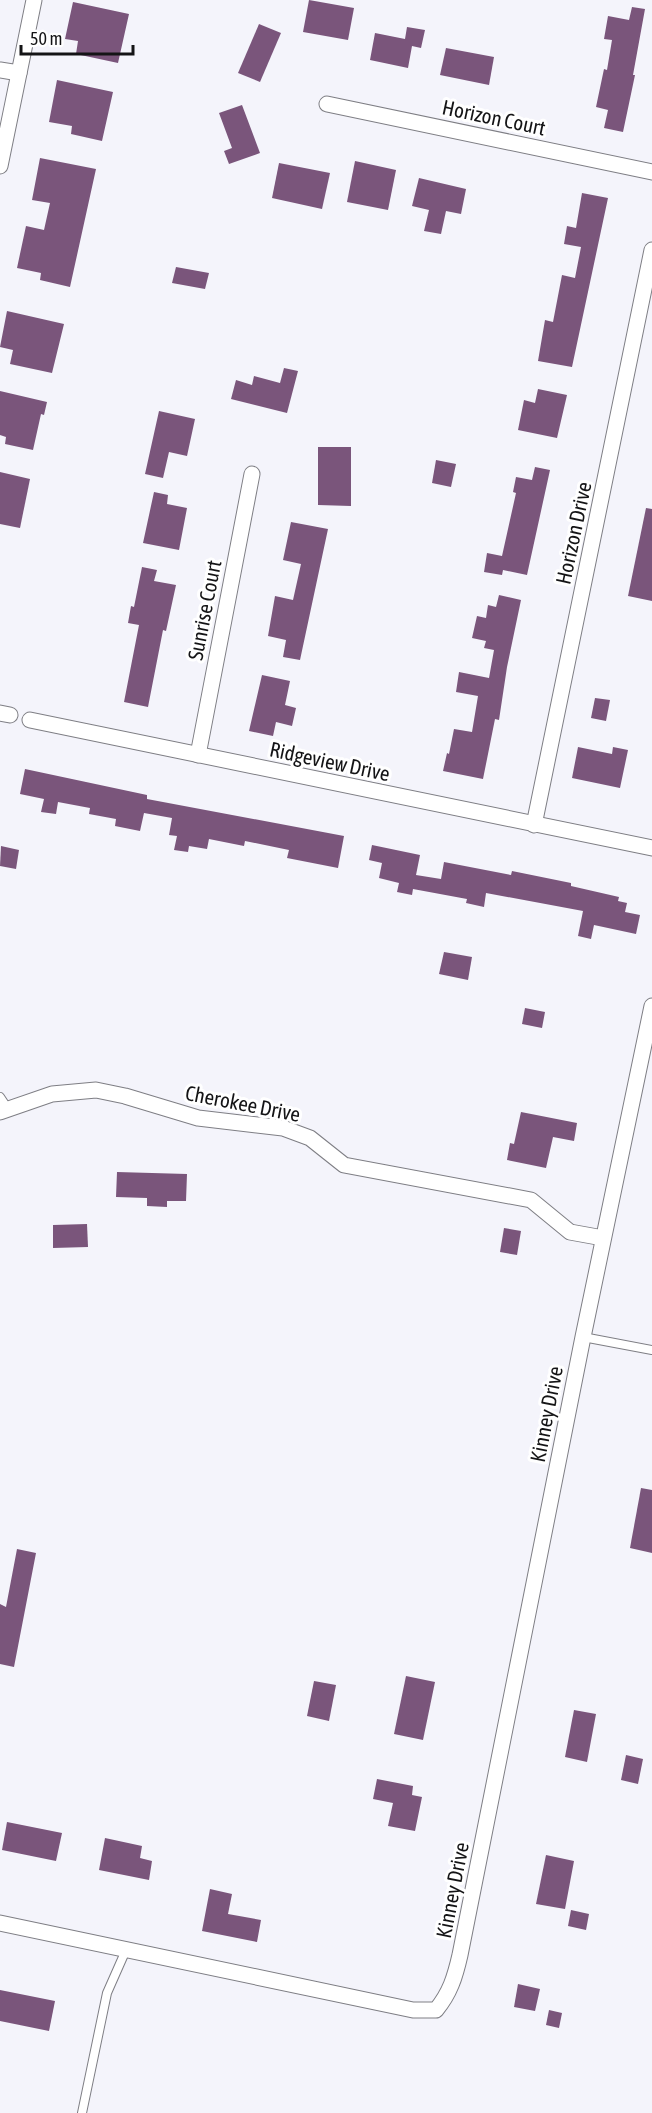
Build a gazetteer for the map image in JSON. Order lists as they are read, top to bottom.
{
  "streets": {
    "street": [
      "Horizon Court",
      "Horizon Drive",
      "Sunrise Court",
      "Ridgeview Drive",
      "Cherokee Drive",
      "Kinney Drive"
    ]
  },
  "crossings": [
    ["Horizon Drive", "Ridgeview Drive"],
    ["Sunrise Court", "Ridgeview Drive"],
    ["Cherokee Drive", "Kinney Drive"]
  ],
  "scale_bar": "50 m"
}
